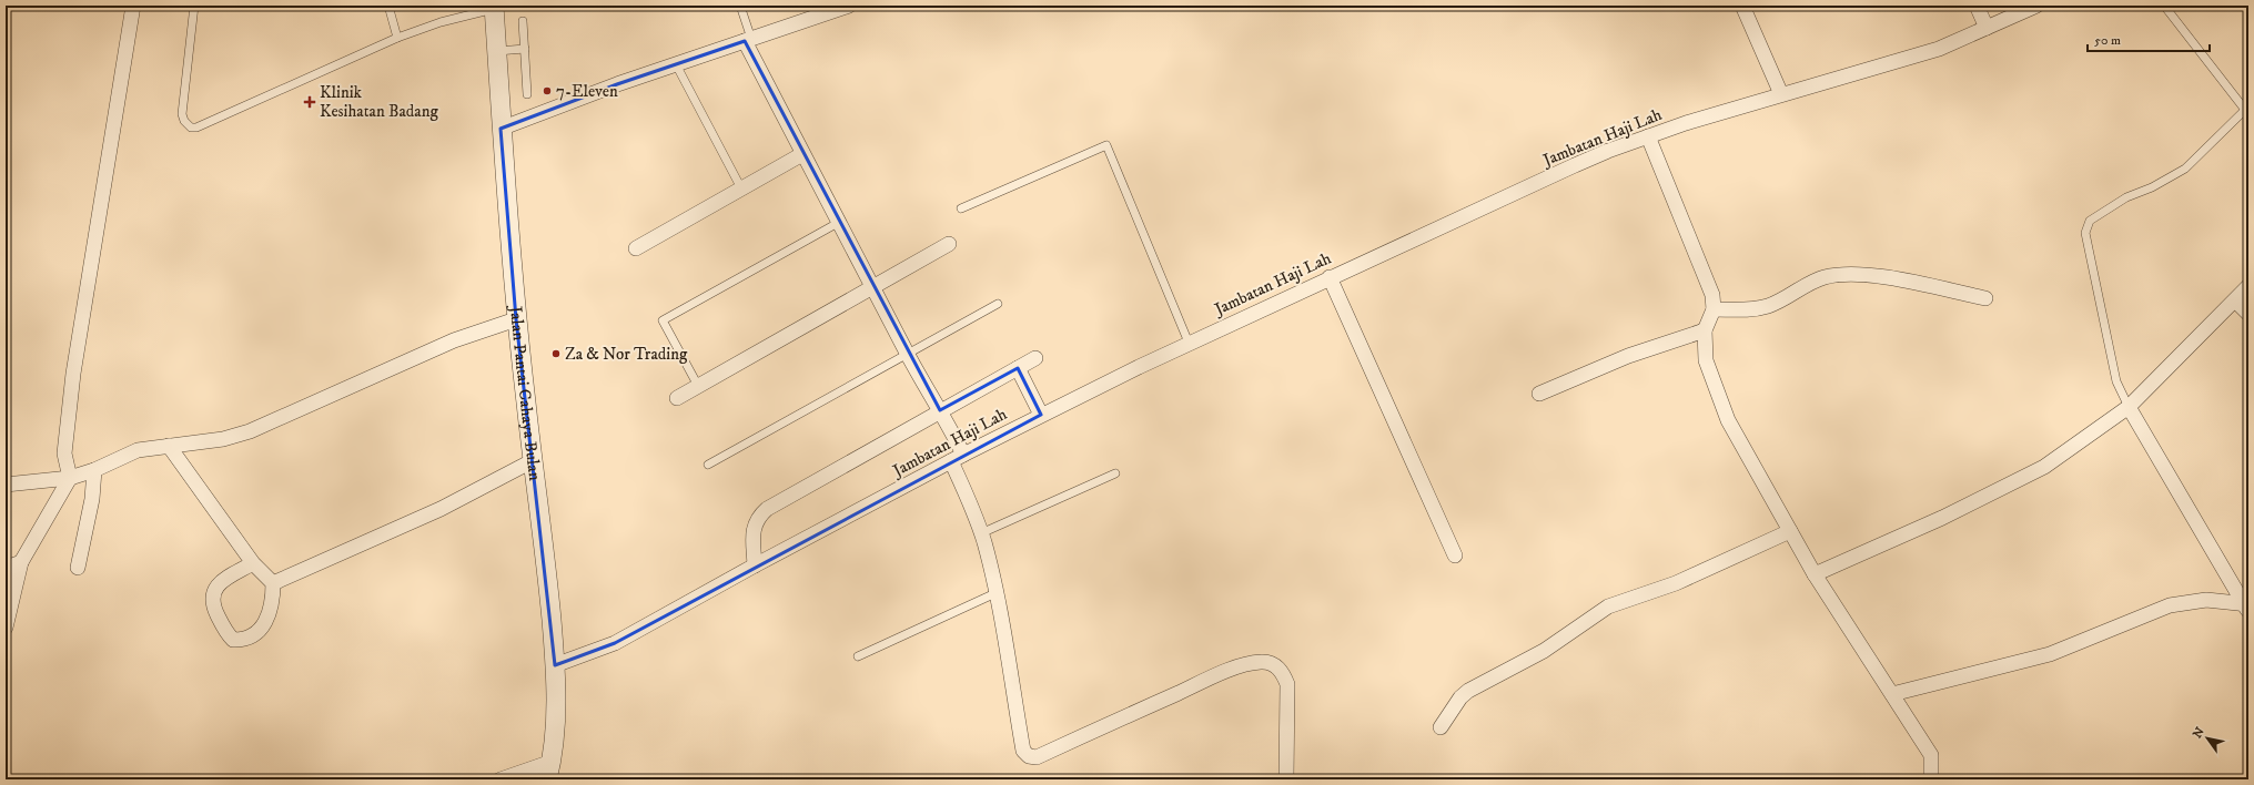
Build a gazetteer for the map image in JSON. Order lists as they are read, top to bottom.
{
  "streets": {
    "street": ["Jambatan Haji Lah", "Jalan Pantai Cahaya Bulan"]
  },
  "crossings": [
    ["Jambatan Haji Lah", "Jalan Pantai Cahaya Bulan"]
  ],
  "places": {
    "other": ["7-Eleven", "Za & Nor Trading"],
    "health": ["Klinik Kesihatan Badang"]
  },
  "scale_bar": "50 m",
  "north": "top left"
}
